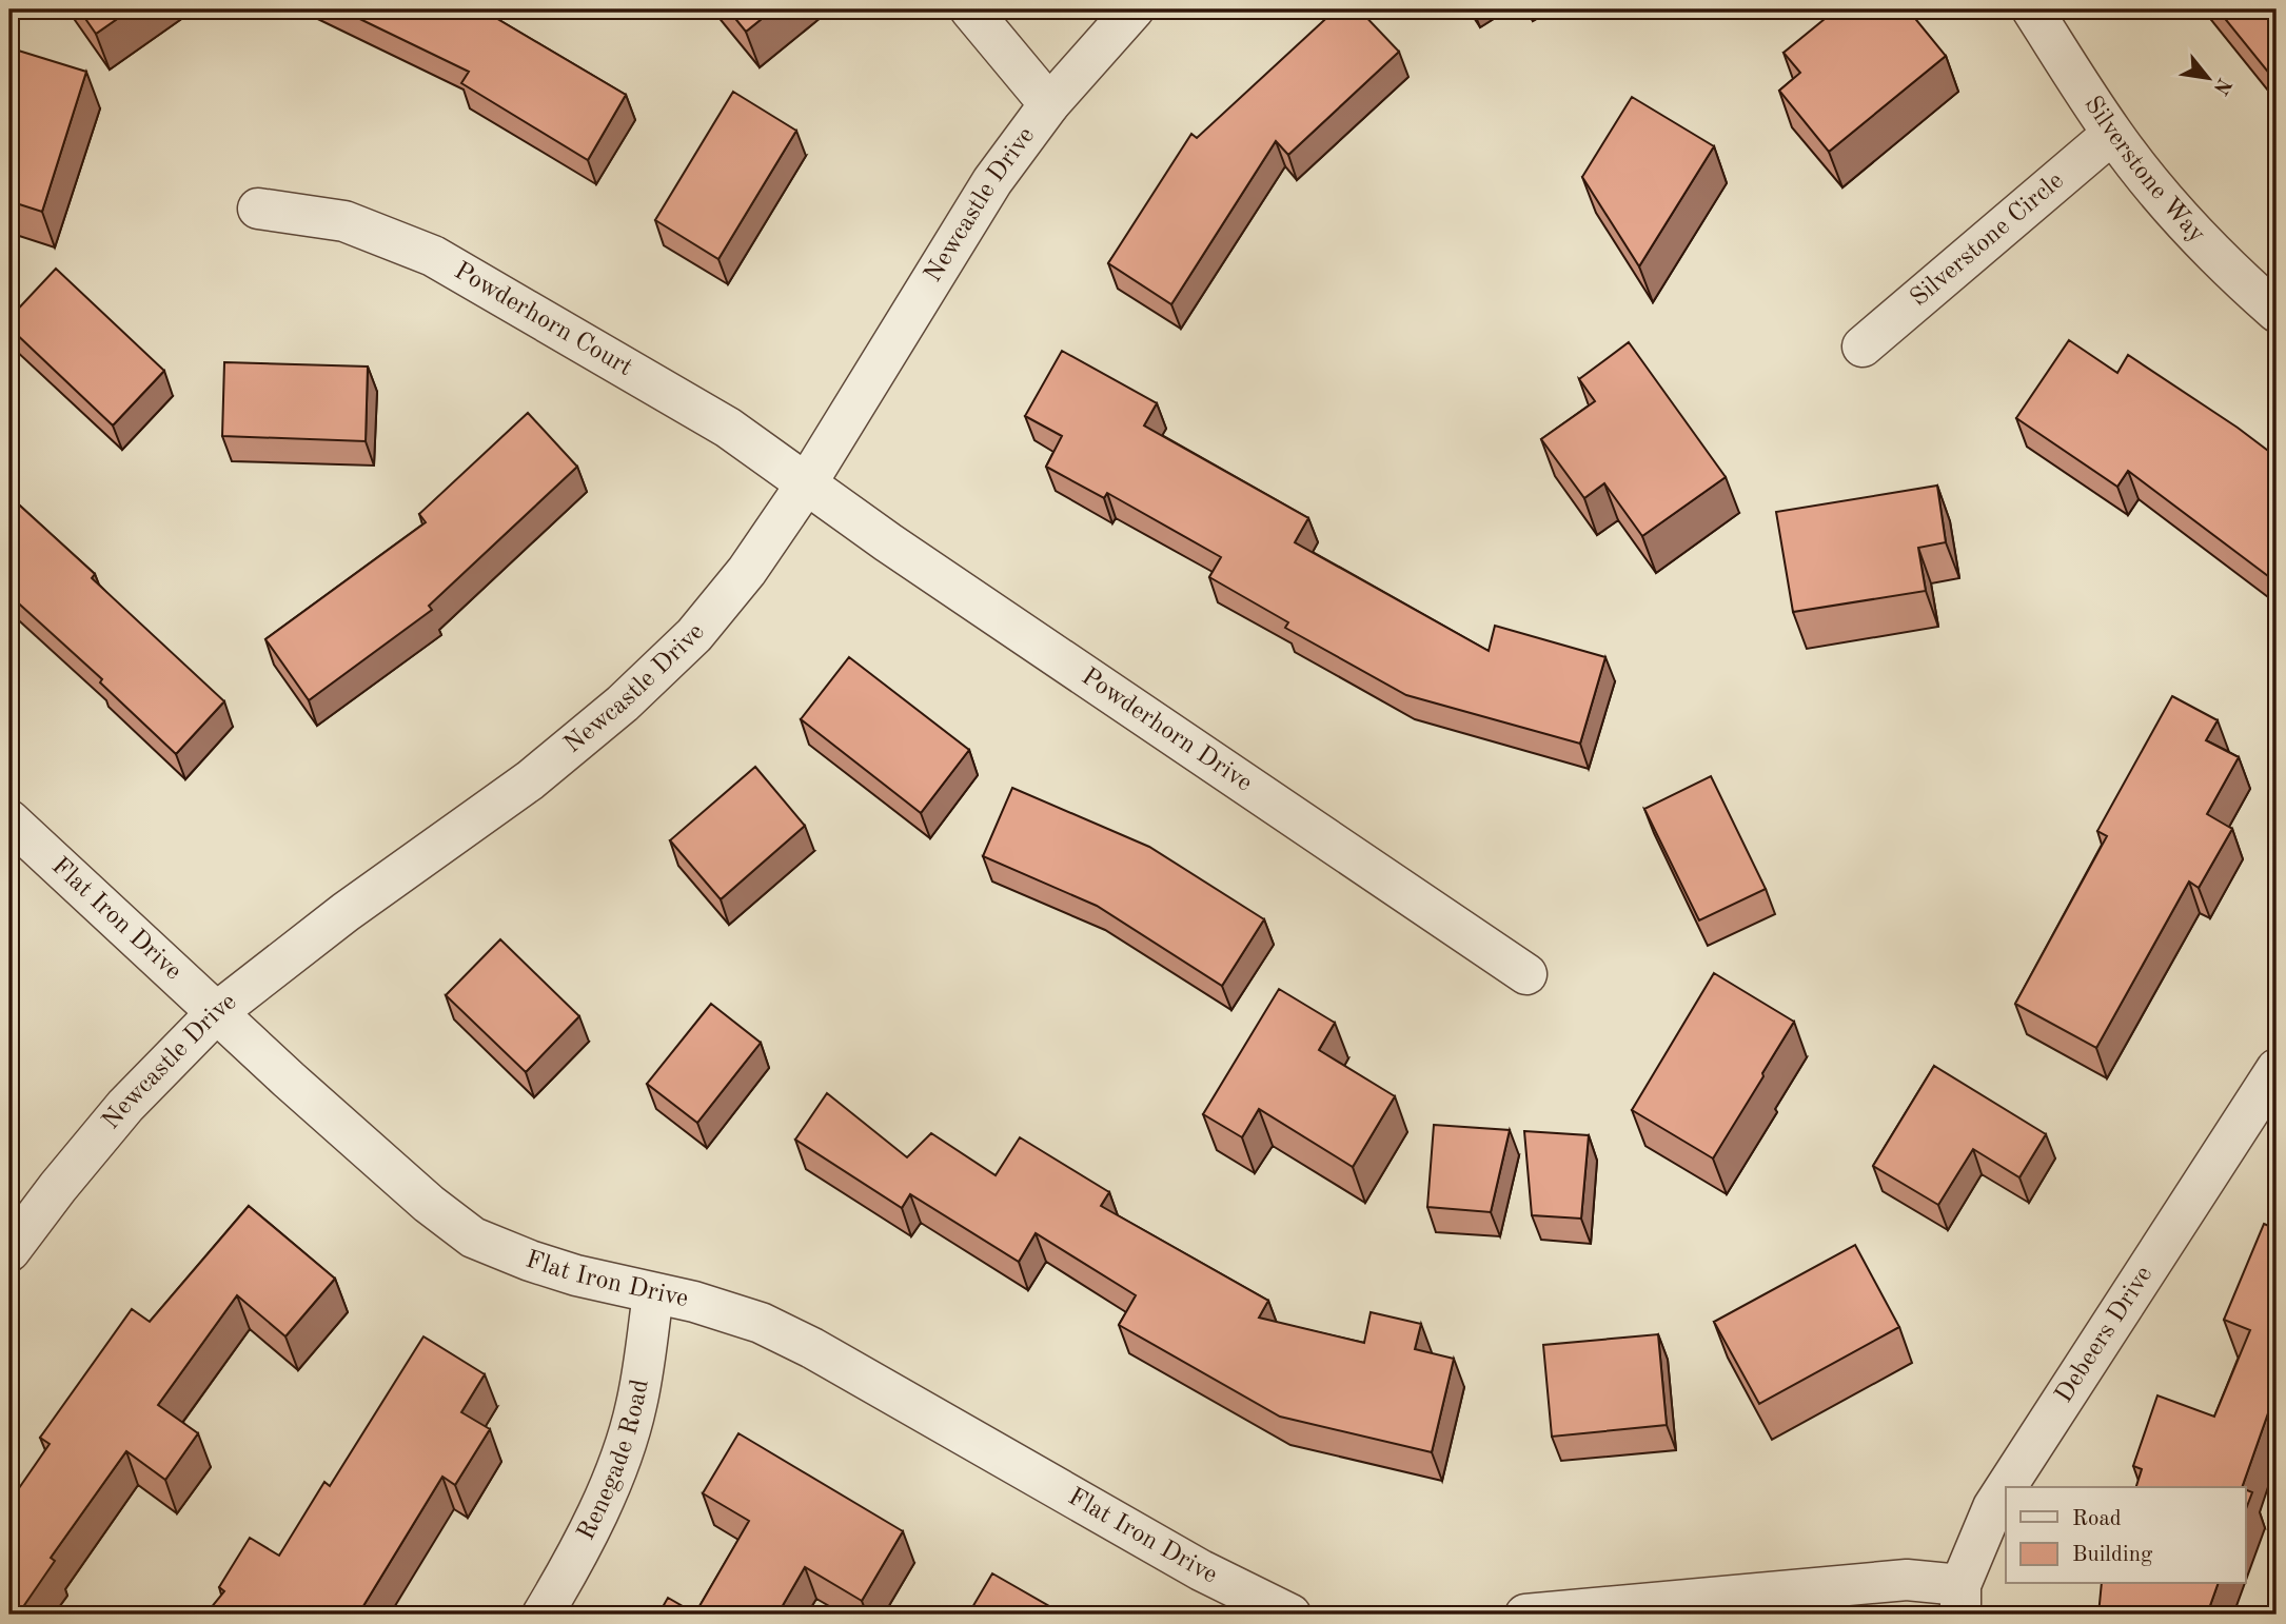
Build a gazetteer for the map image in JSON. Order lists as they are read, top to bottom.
{
  "streets": {
    "street": [
      "Silverstone Way",
      "Newcastle Drive",
      "Silverstone Circle",
      "Powderhorn Court",
      "Powderhorn Drive",
      "Flat Iron Drive",
      "Debeers Drive",
      "Renegade Road"
    ]
  },
  "crossings": [
    ["Silverstone Way", "Silverstone Circle"],
    ["Newcastle Drive", "Powderhorn Court"],
    ["Newcastle Drive", "Powderhorn Drive"],
    ["Newcastle Drive", "Flat Iron Drive"],
    ["Powderhorn Court", "Powderhorn Drive"],
    ["Flat Iron Drive", "Renegade Road"]
  ],
  "legend": ["Road", "Building"],
  "north": "bottom right"
}
